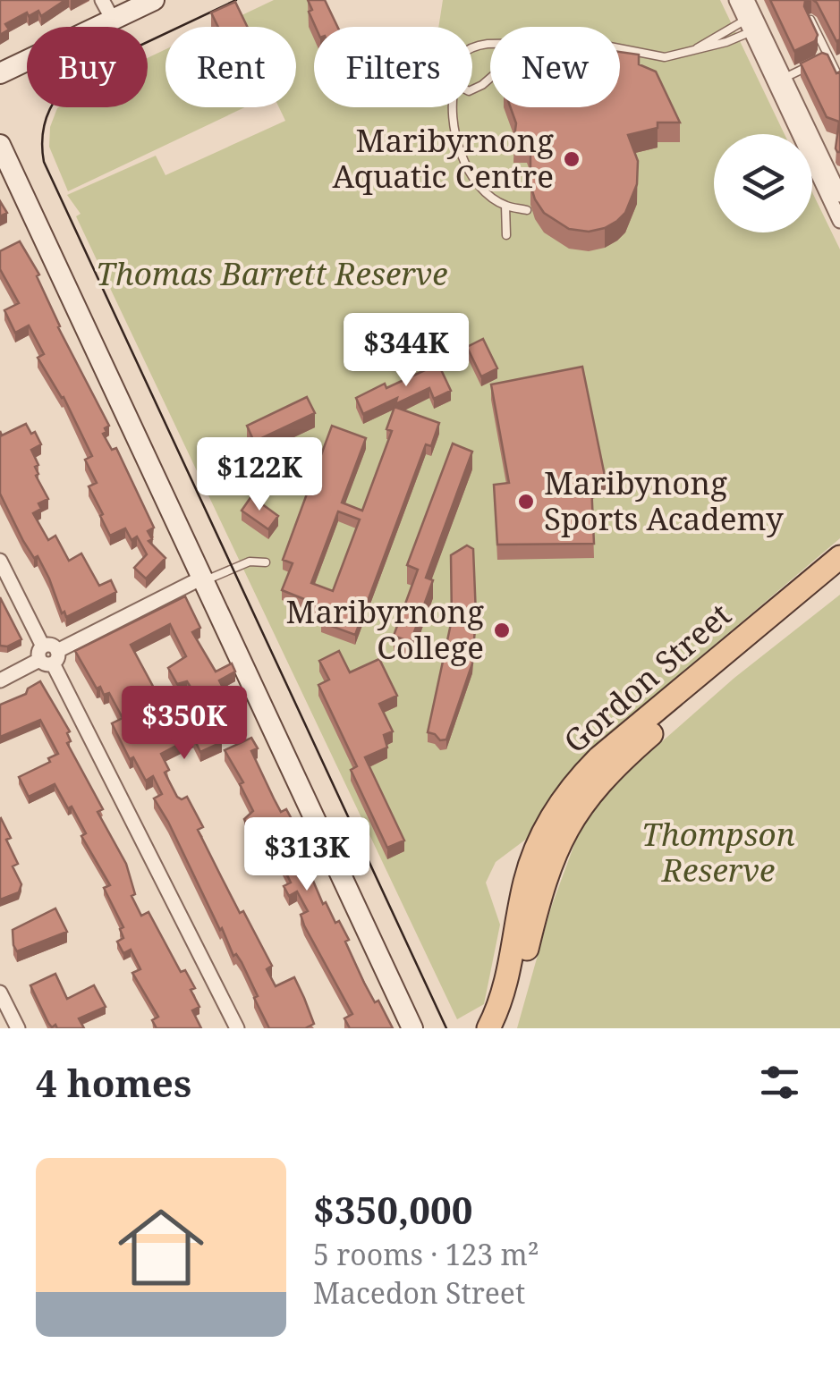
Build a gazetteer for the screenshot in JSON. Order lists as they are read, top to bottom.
{
  "streets": {
    "main road": ["Gordon Street"]
  },
  "parks": ["Thomas Barrett Reserve", "Thompson Reserve"],
  "places": ["Maribyrnong Aquatic Centre", "Maribynong Sports Academy", "Maribyrnong College"],
  "page": {
    "chip": [
      "Buy",
      "Rent",
      "Filters",
      "New"
    ],
    "price": [
      "$344K",
      "$122K",
      "$350K",
      "$313K"
    ],
    "heading": "4 homes",
    "list": [
      {
        "name": "$350,000",
        "note": "5 rooms · 123 m² · Macedon Street"
      }
    ]
  }
}
